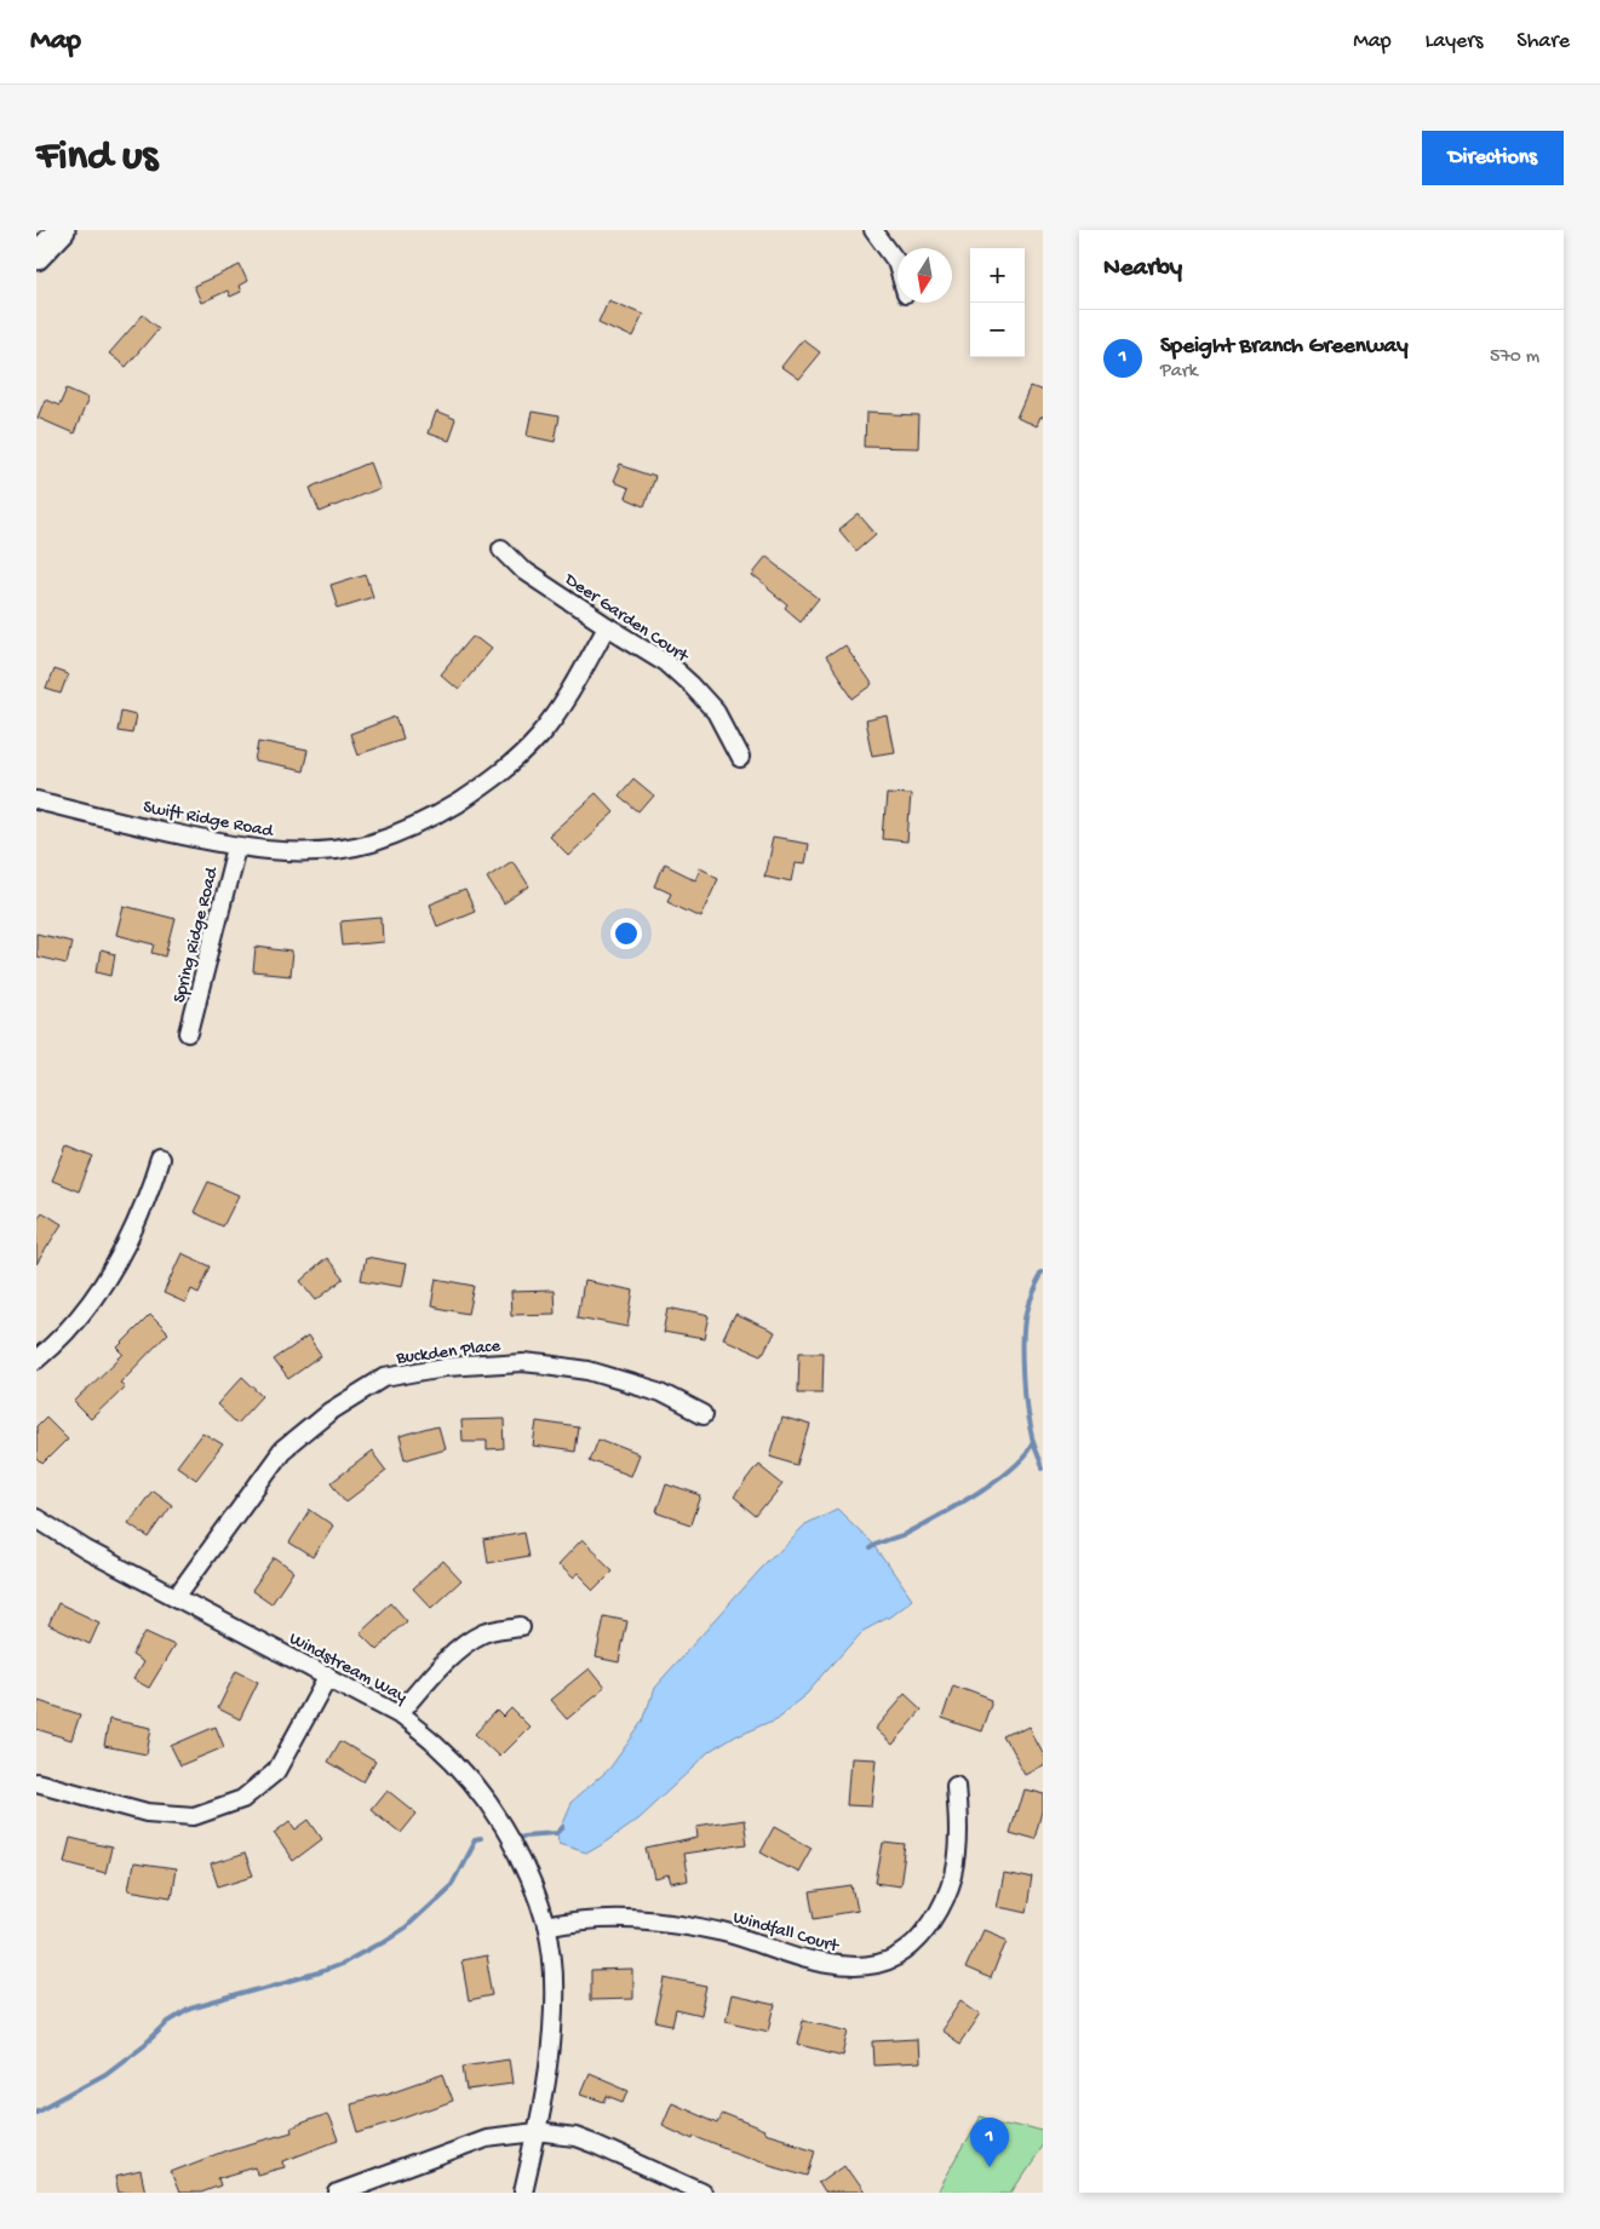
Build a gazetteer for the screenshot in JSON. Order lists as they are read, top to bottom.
{
  "streets": {
    "street": [
      "Deer Garden Court",
      "Swift Ridge Road",
      "Spring Ridge Road",
      "Buckden Place",
      "Windstream Way",
      "Windfall Court"
    ]
  },
  "crossings": [
    ["Deer Garden Court", "Swift Ridge Road"],
    ["Swift Ridge Road", "Spring Ridge Road"],
    ["Buckden Place", "Windstream Way"],
    ["Windstream Way", "Windfall Court"]
  ],
  "north": "bottom",
  "page": {
    "header": "Map",
    "nav": ["Map", "Layers", "Share"],
    "buttons": "Directions",
    "title": "Find us",
    "heading": "Nearby",
    "map_buttons": ["+", "−"],
    "list": [
      {
        "mark": "1",
        "name": "Speight Branch Greenway",
        "note": "Park",
        "value": "570 m"
      }
    ],
    "pins": "1"
  }
}
